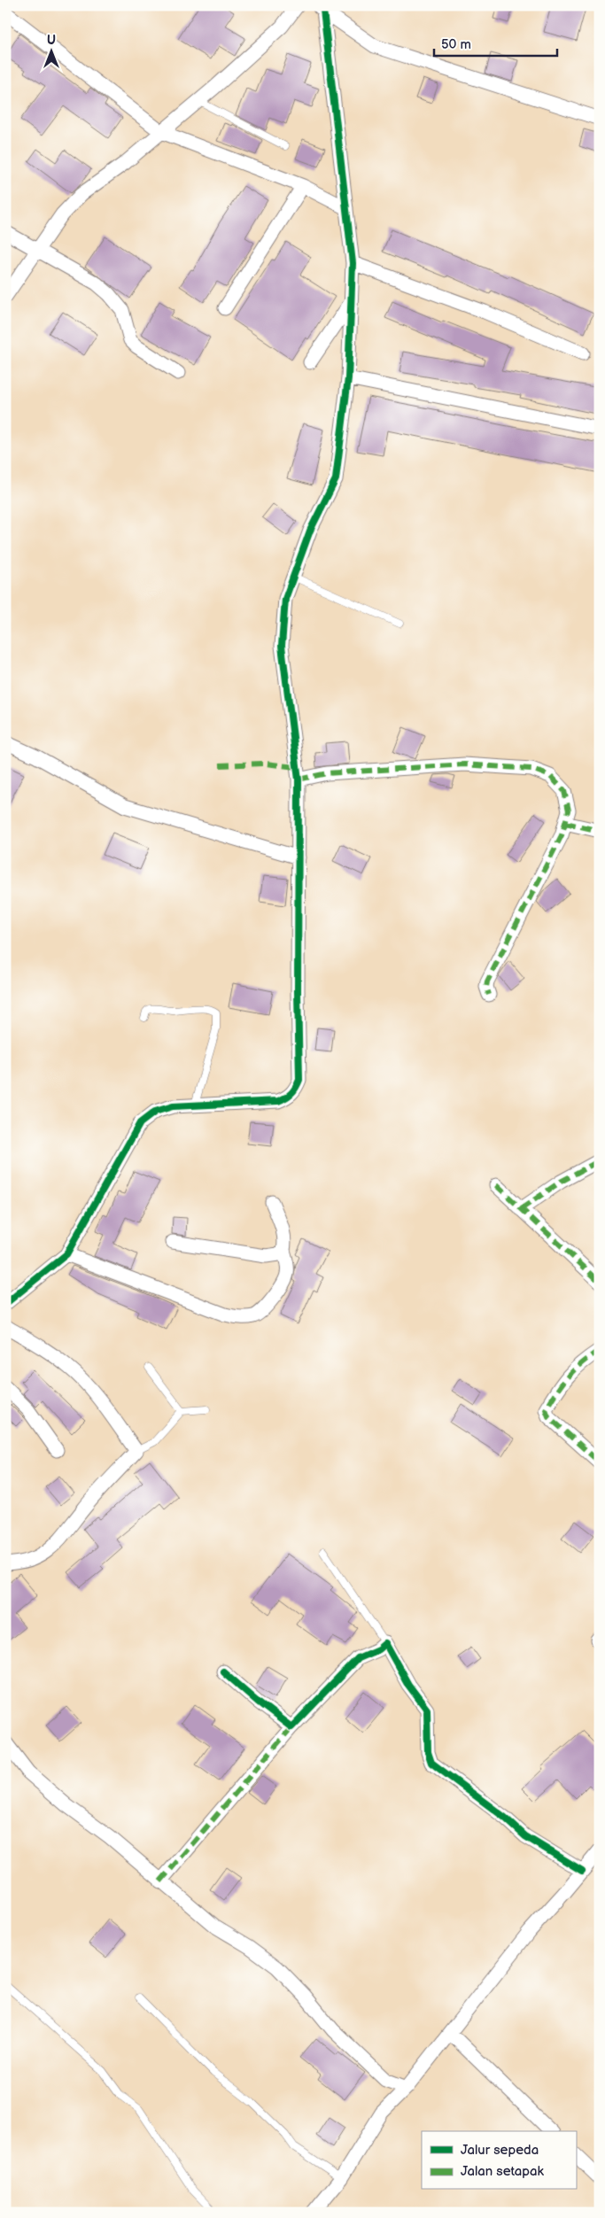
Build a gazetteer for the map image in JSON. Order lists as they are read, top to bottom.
{
  "legend": ["Jalur sepeda", "Jalan setapak"],
  "scale_bar": "50 m",
  "north": "top"
}
